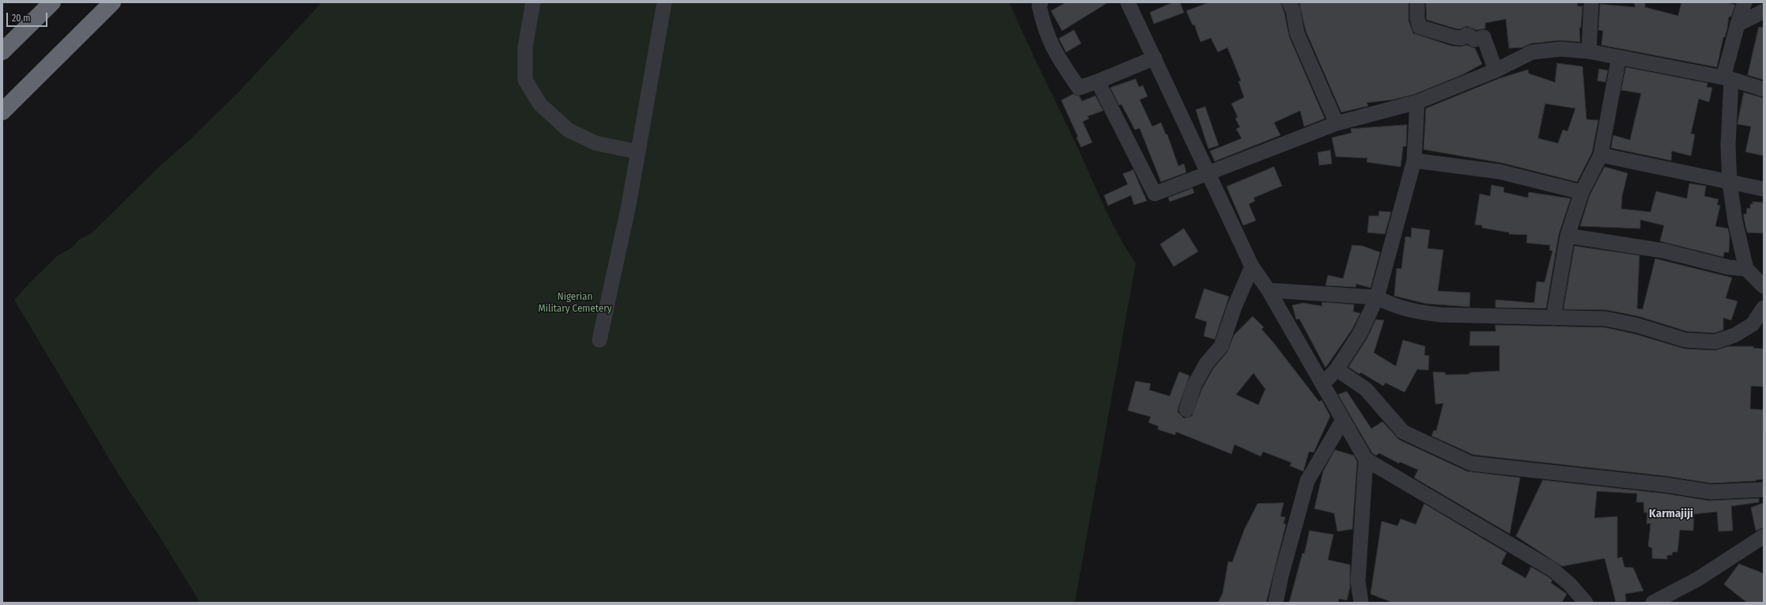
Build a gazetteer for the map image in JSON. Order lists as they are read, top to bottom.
{
  "districts": ["Karmajiji"],
  "parks": ["Nigerian Military Cemetery"],
  "scale_bar": "20 m"
}
